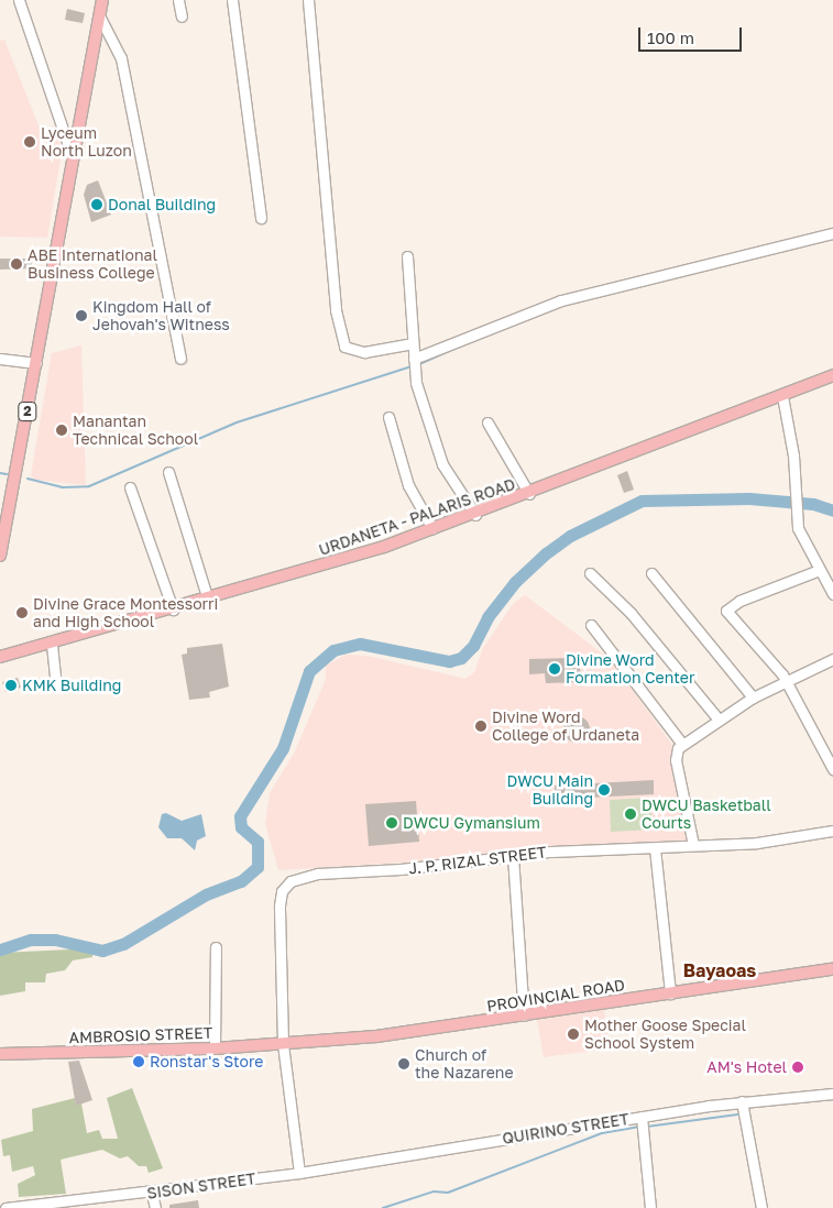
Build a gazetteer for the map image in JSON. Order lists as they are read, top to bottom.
{
  "streets": {
    "main road": [
      "2",
      "URDANETA - PALARIS ROAD",
      "PROVINCIAL ROAD",
      "AMBROSIO STREET"
    ],
    "street": ["J. P. RIZAL STREET", "QUIRINO STREET", "SISON STREET"]
  },
  "crossings": [
    ["J. P. RIZAL STREET", "PROVINCIAL ROAD"],
    ["J. P. RIZAL STREET", "AMBROSIO STREET"],
    ["PROVINCIAL ROAD", "AMBROSIO STREET"],
    ["QUIRINO STREET", "SISON STREET"]
  ],
  "districts": ["Bayaoas"],
  "places": [
    "Lyceum North Luzon",
    "Donal Building",
    "ABE International Business College",
    "Kingdom Hall of Jehovah's Witness",
    "Manantan Technical School",
    "Divine Grace Montessorri and High School",
    "Divine Word Formation Center",
    "KMK Building",
    "Divine Word College of Urdaneta",
    "DWCU Main Building",
    "DWCU Basketball Courts",
    "DWCU Gymansium",
    "Mother Goose Special School System",
    "Ronstar's Store",
    "Church of the Nazarene",
    "AM's Hotel"
  ],
  "scale_bar": "100 m"
}
